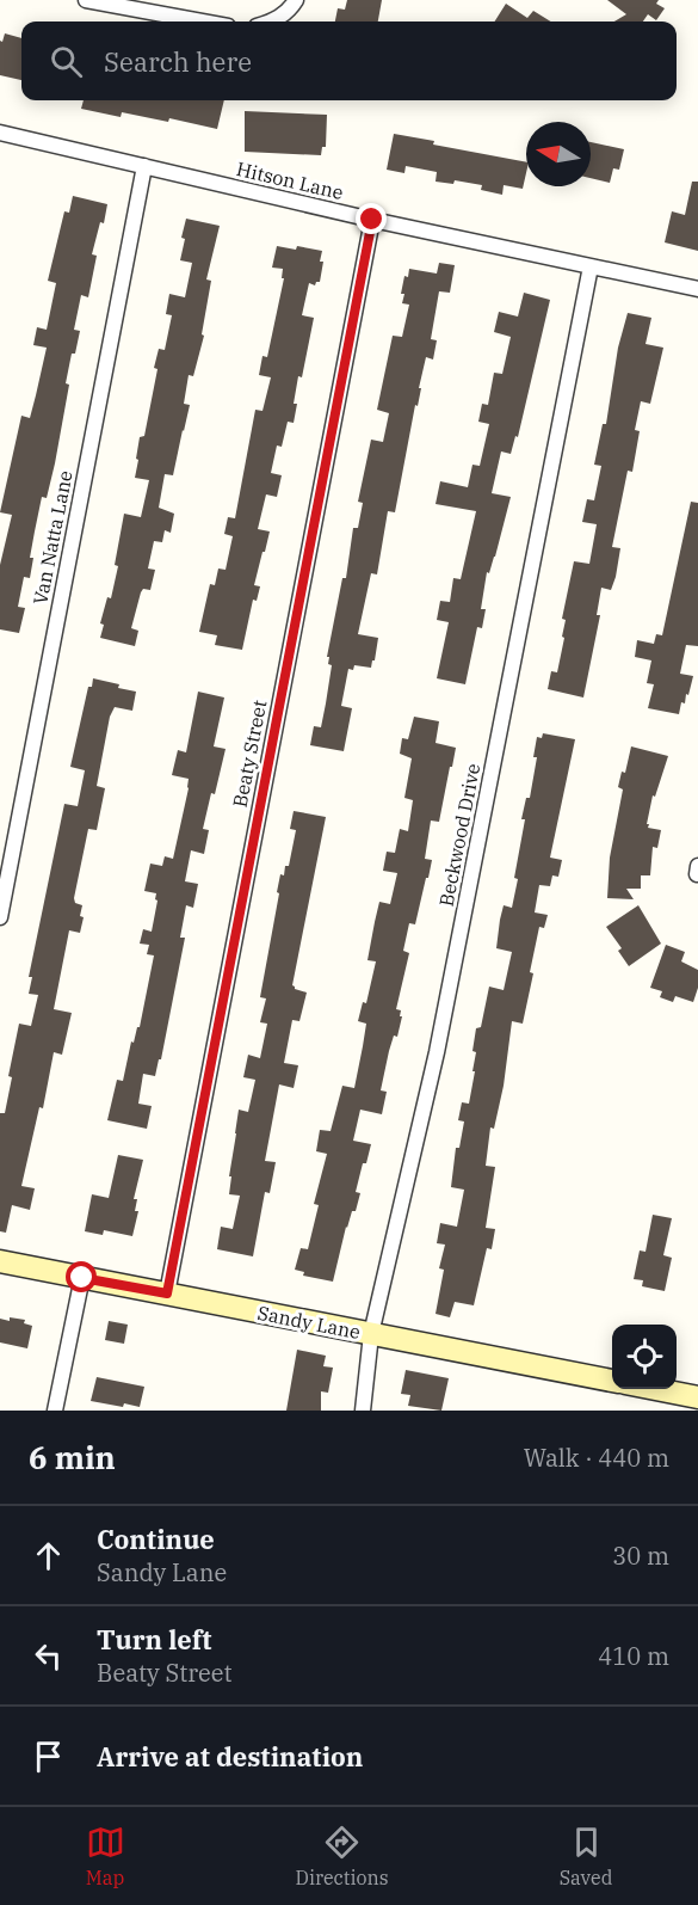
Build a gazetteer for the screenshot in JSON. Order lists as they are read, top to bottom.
{
  "streets": {
    "street": [
      "Hitson Lane",
      "Van Natta Lane",
      "Beaty Street",
      "Beckwood Drive",
      "Sandy Lane"
    ]
  },
  "crossings": [
    ["Hitson Lane", "Van Natta Lane"],
    ["Hitson Lane", "Beaty Street"],
    ["Hitson Lane", "Beckwood Drive"],
    ["Beaty Street", "Sandy Lane"],
    ["Beckwood Drive", "Sandy Lane"]
  ],
  "north": "left",
  "page": {
    "search": "Search here",
    "heading": ["6 min", "Walk · 440 m"],
    "list": [
      ["Continue", "Sandy Lane", "30 m"],
      ["Turn left", "Beaty Street", "410 m"],
      "Arrive at destination"
    ],
    "nav": ["Map", "Directions", "Saved"]
  }
}
